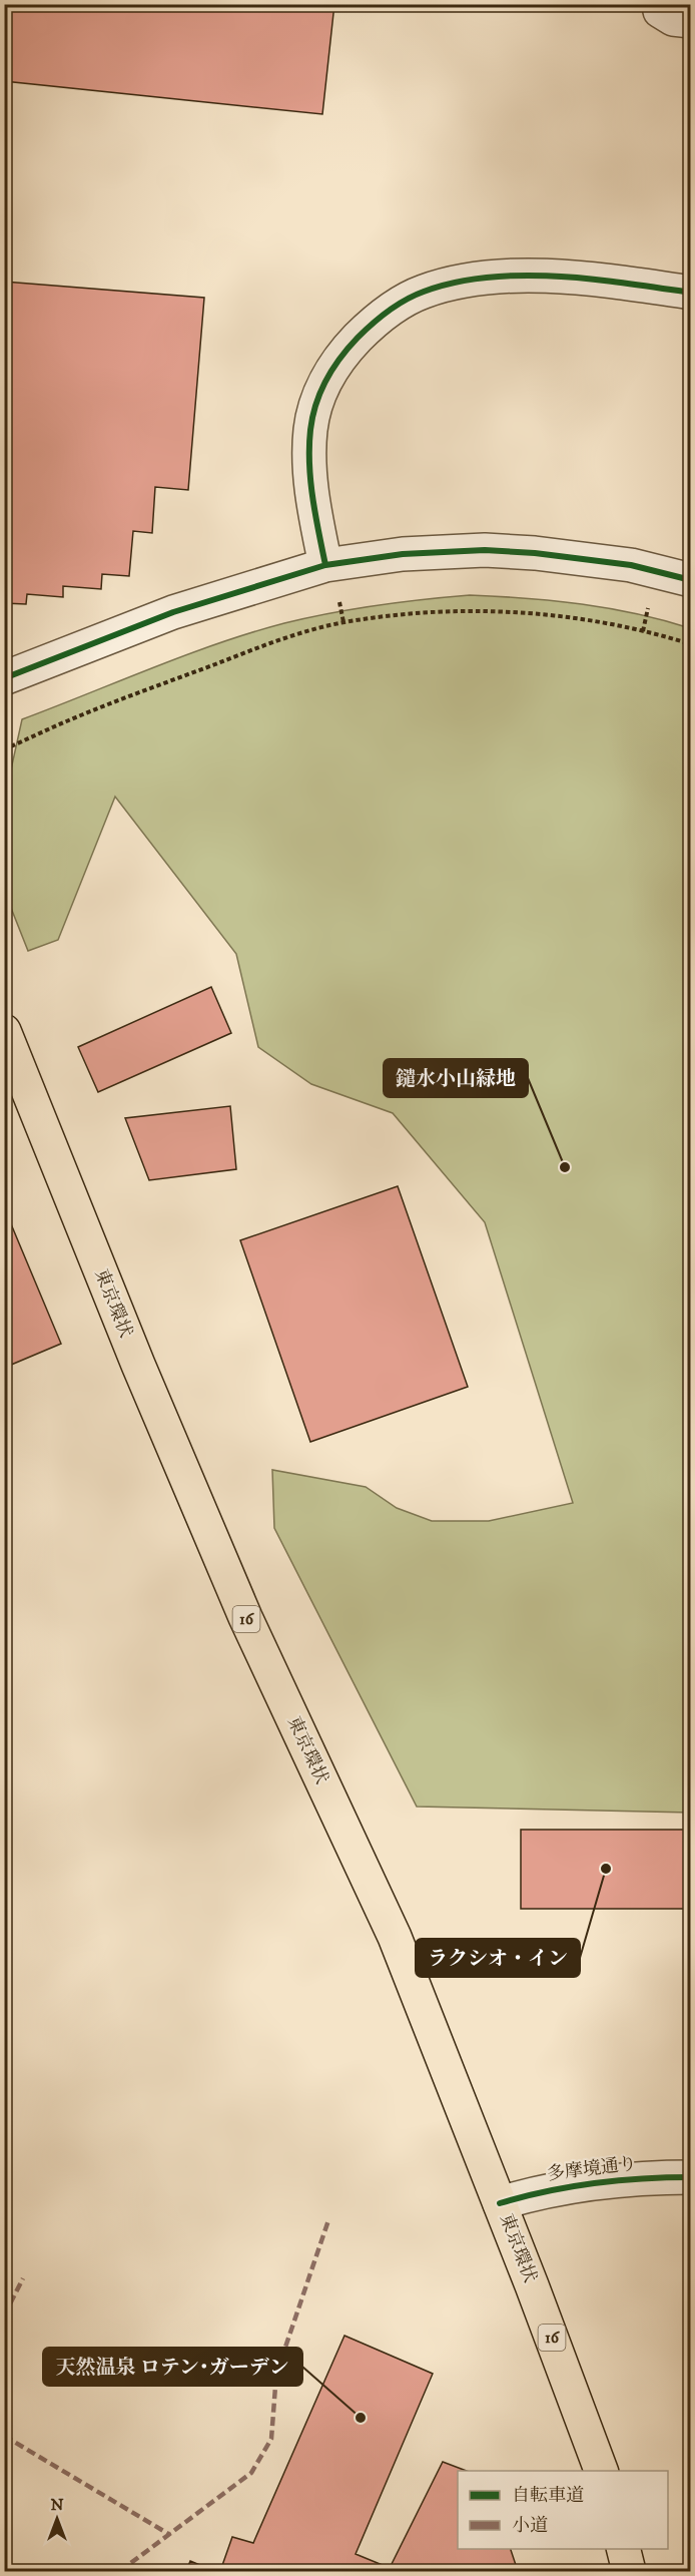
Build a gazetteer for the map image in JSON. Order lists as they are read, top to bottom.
{
  "streets": {
    "highway": ["東京環状", "16"],
    "street": ["多摩境通り"]
  },
  "crossings": [
    ["東京環状", "多摩境通り"]
  ],
  "places": ["鑓水小山緑地", "ラクシオ・イン", "天然温泉 ロテン･ガーデン"],
  "legend": ["自転車道", "小道"],
  "north": "top"
}
